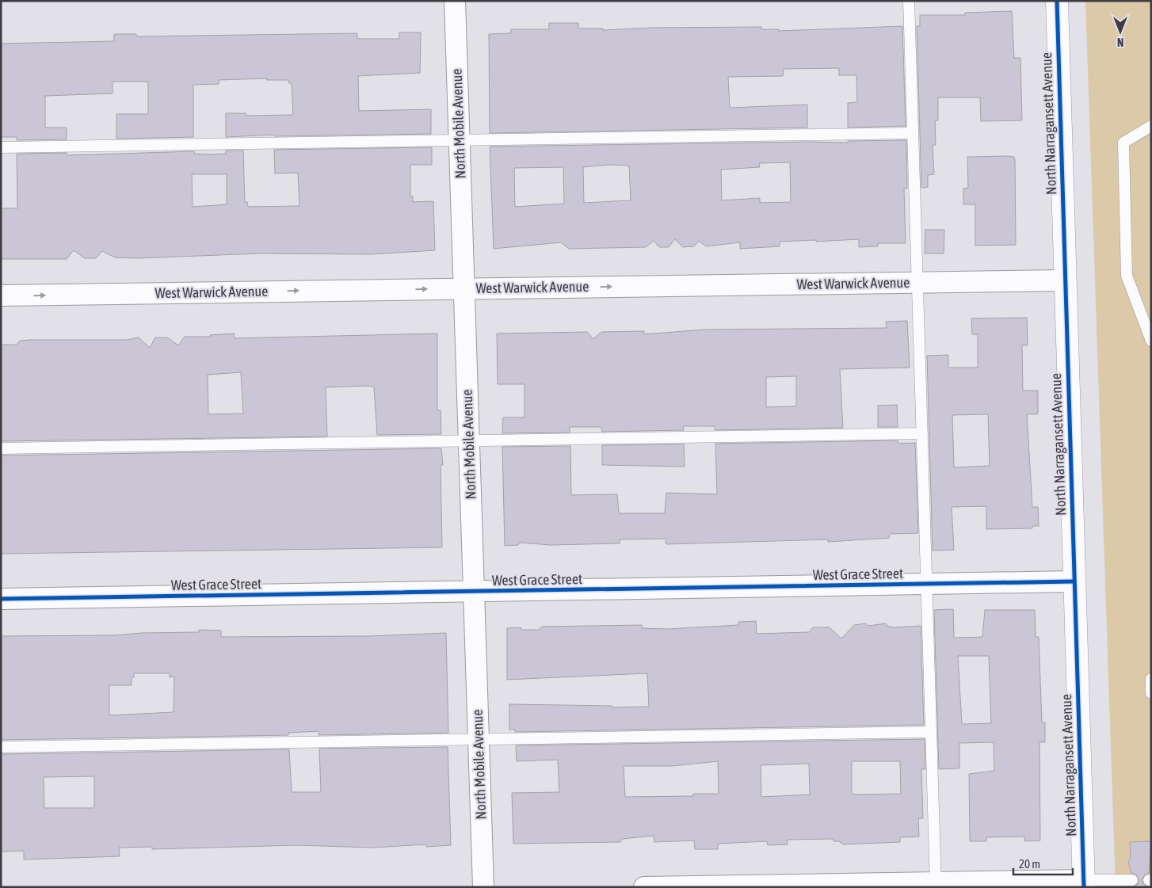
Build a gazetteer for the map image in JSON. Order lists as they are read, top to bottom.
{
  "streets": {
    "street": [
      "North Mobile Avenue",
      "North Narragansett Avenue",
      "West Warwick Avenue",
      "West Grace Street"
    ]
  },
  "crossings": [
    ["North Mobile Avenue", "West Warwick Avenue"],
    ["North Mobile Avenue", "West Grace Street"],
    ["North Narragansett Avenue", "West Warwick Avenue"],
    ["North Narragansett Avenue", "West Grace Street"]
  ],
  "one_way": ["West Warwick Avenue"],
  "scale_bar": "20 m",
  "north": "bottom"
}
